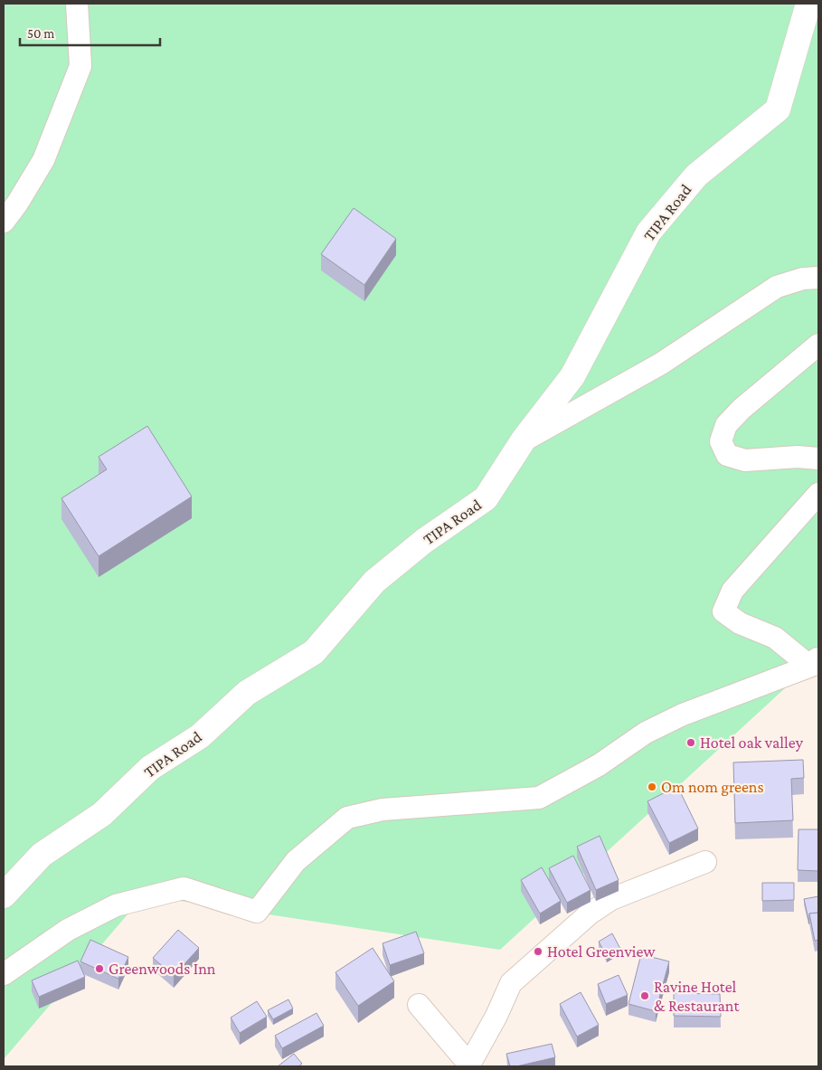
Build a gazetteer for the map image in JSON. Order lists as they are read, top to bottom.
{
  "streets": {
    "street": ["TIPA Road"]
  },
  "places": [
    "Hotel oak valley",
    "Om nom greens",
    "Hotel Greenview",
    "Greenwoods Inn",
    "Ravine Hotel & Restaurant"
  ],
  "scale_bar": "50 m"
}
